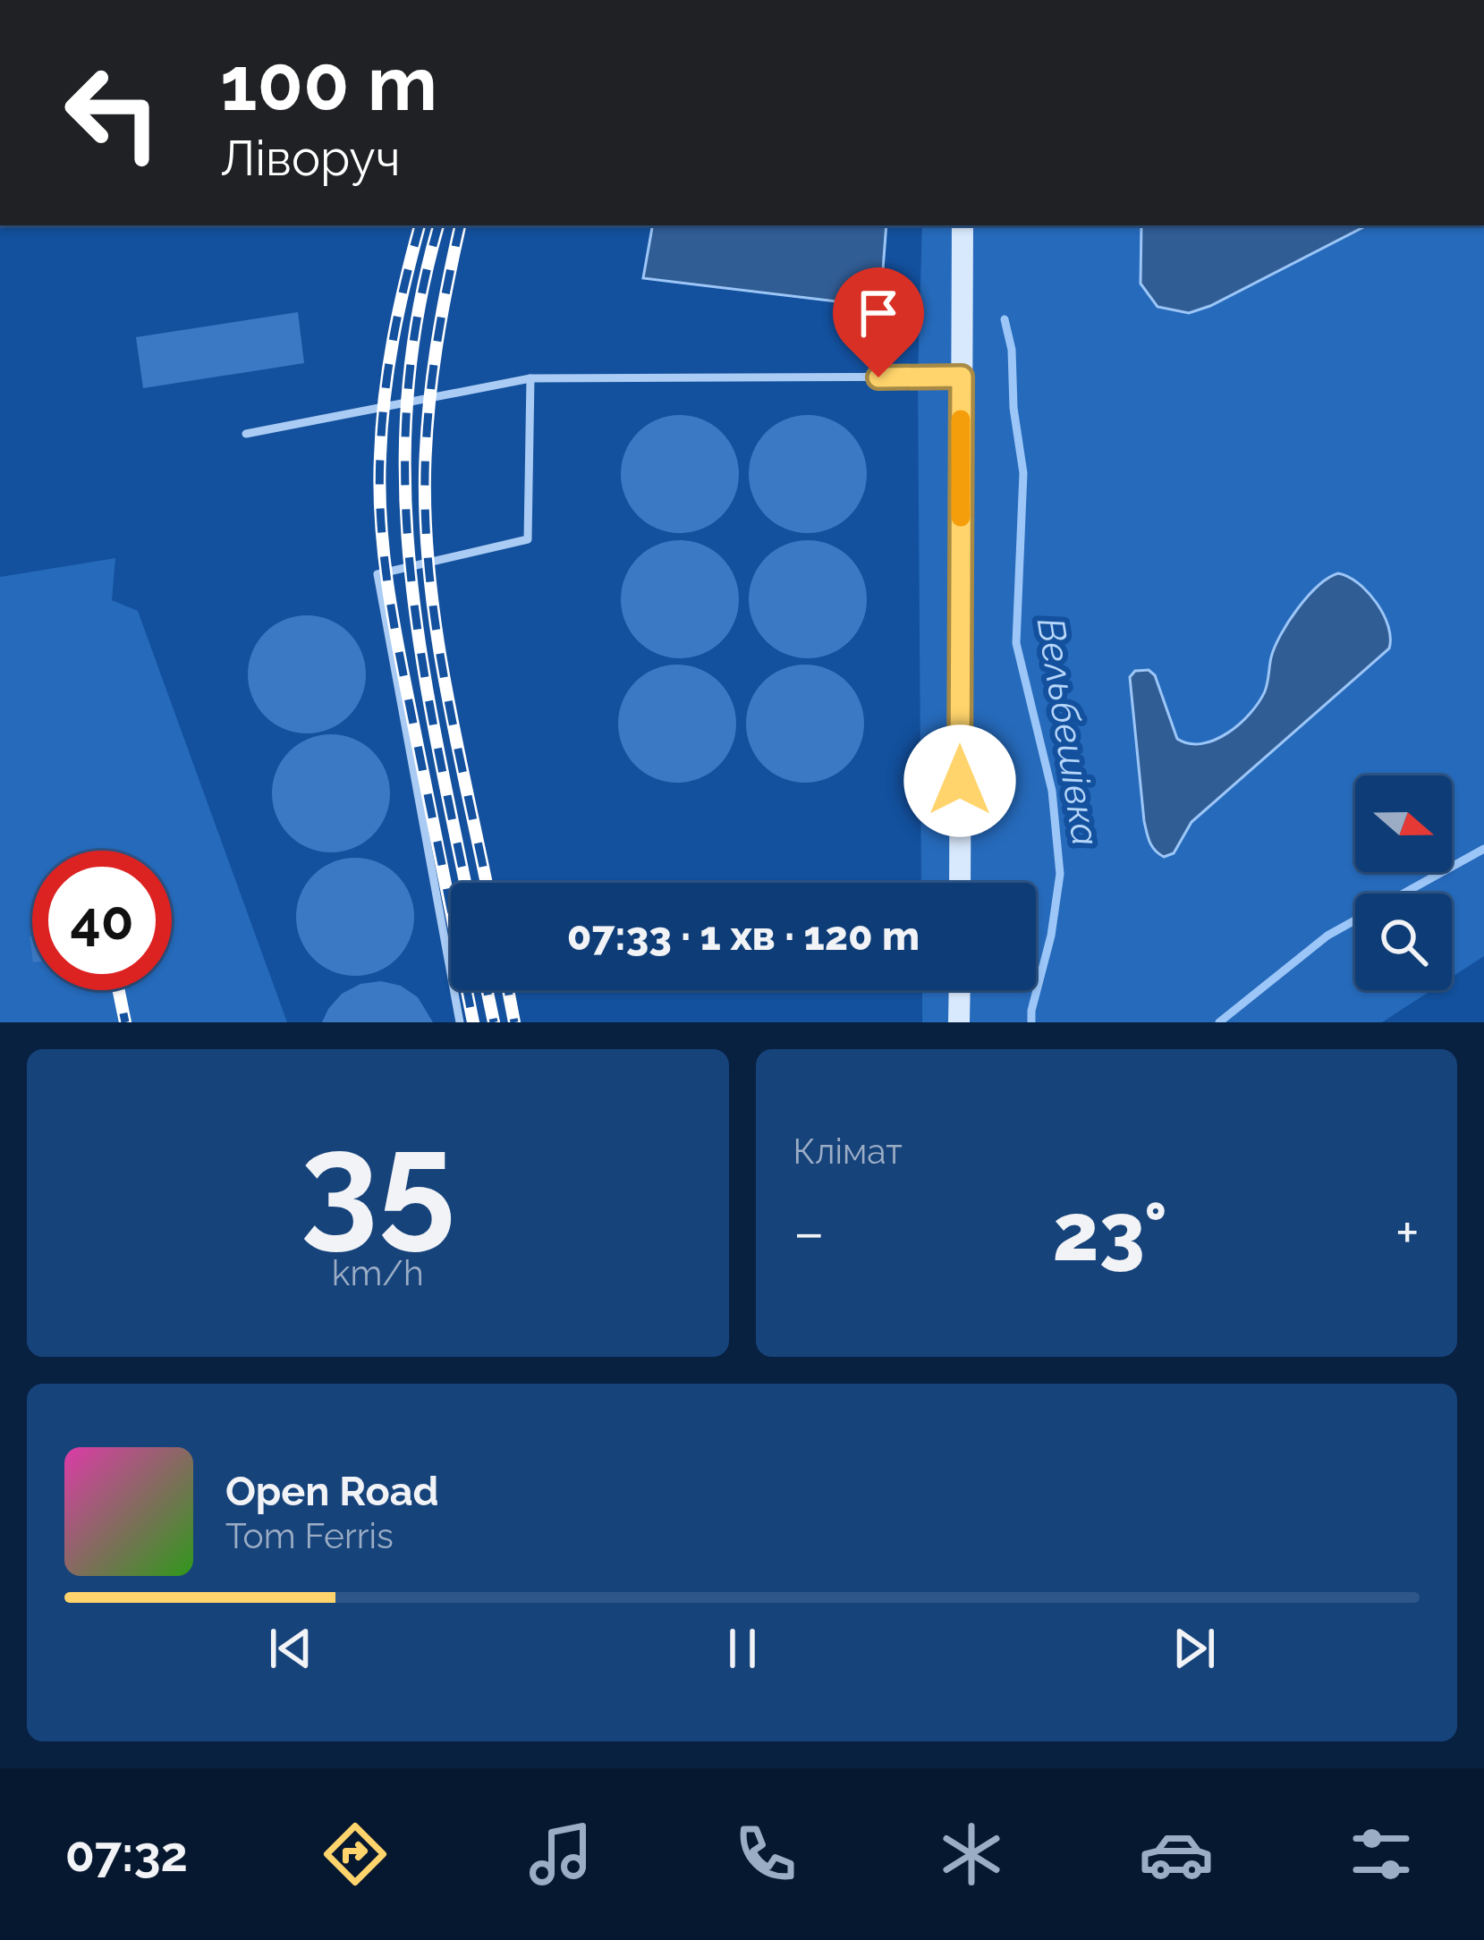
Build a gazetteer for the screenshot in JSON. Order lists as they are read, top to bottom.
{
  "water": ["Вельбешівка"],
  "north": "right",
  "page": {
    "turn": ["100 m", "Ліворуч"],
    "limit": "40",
    "trip": "07:33 · 1 хв · 120 m",
    "tile": [
      ["35", "km/h"],
      "Клімат"
    ],
    "heat": ["−", "23°", "+"],
    "song": ["Open Road", "Tom Ferris"],
    "tabs": "07:32"
  }
}
